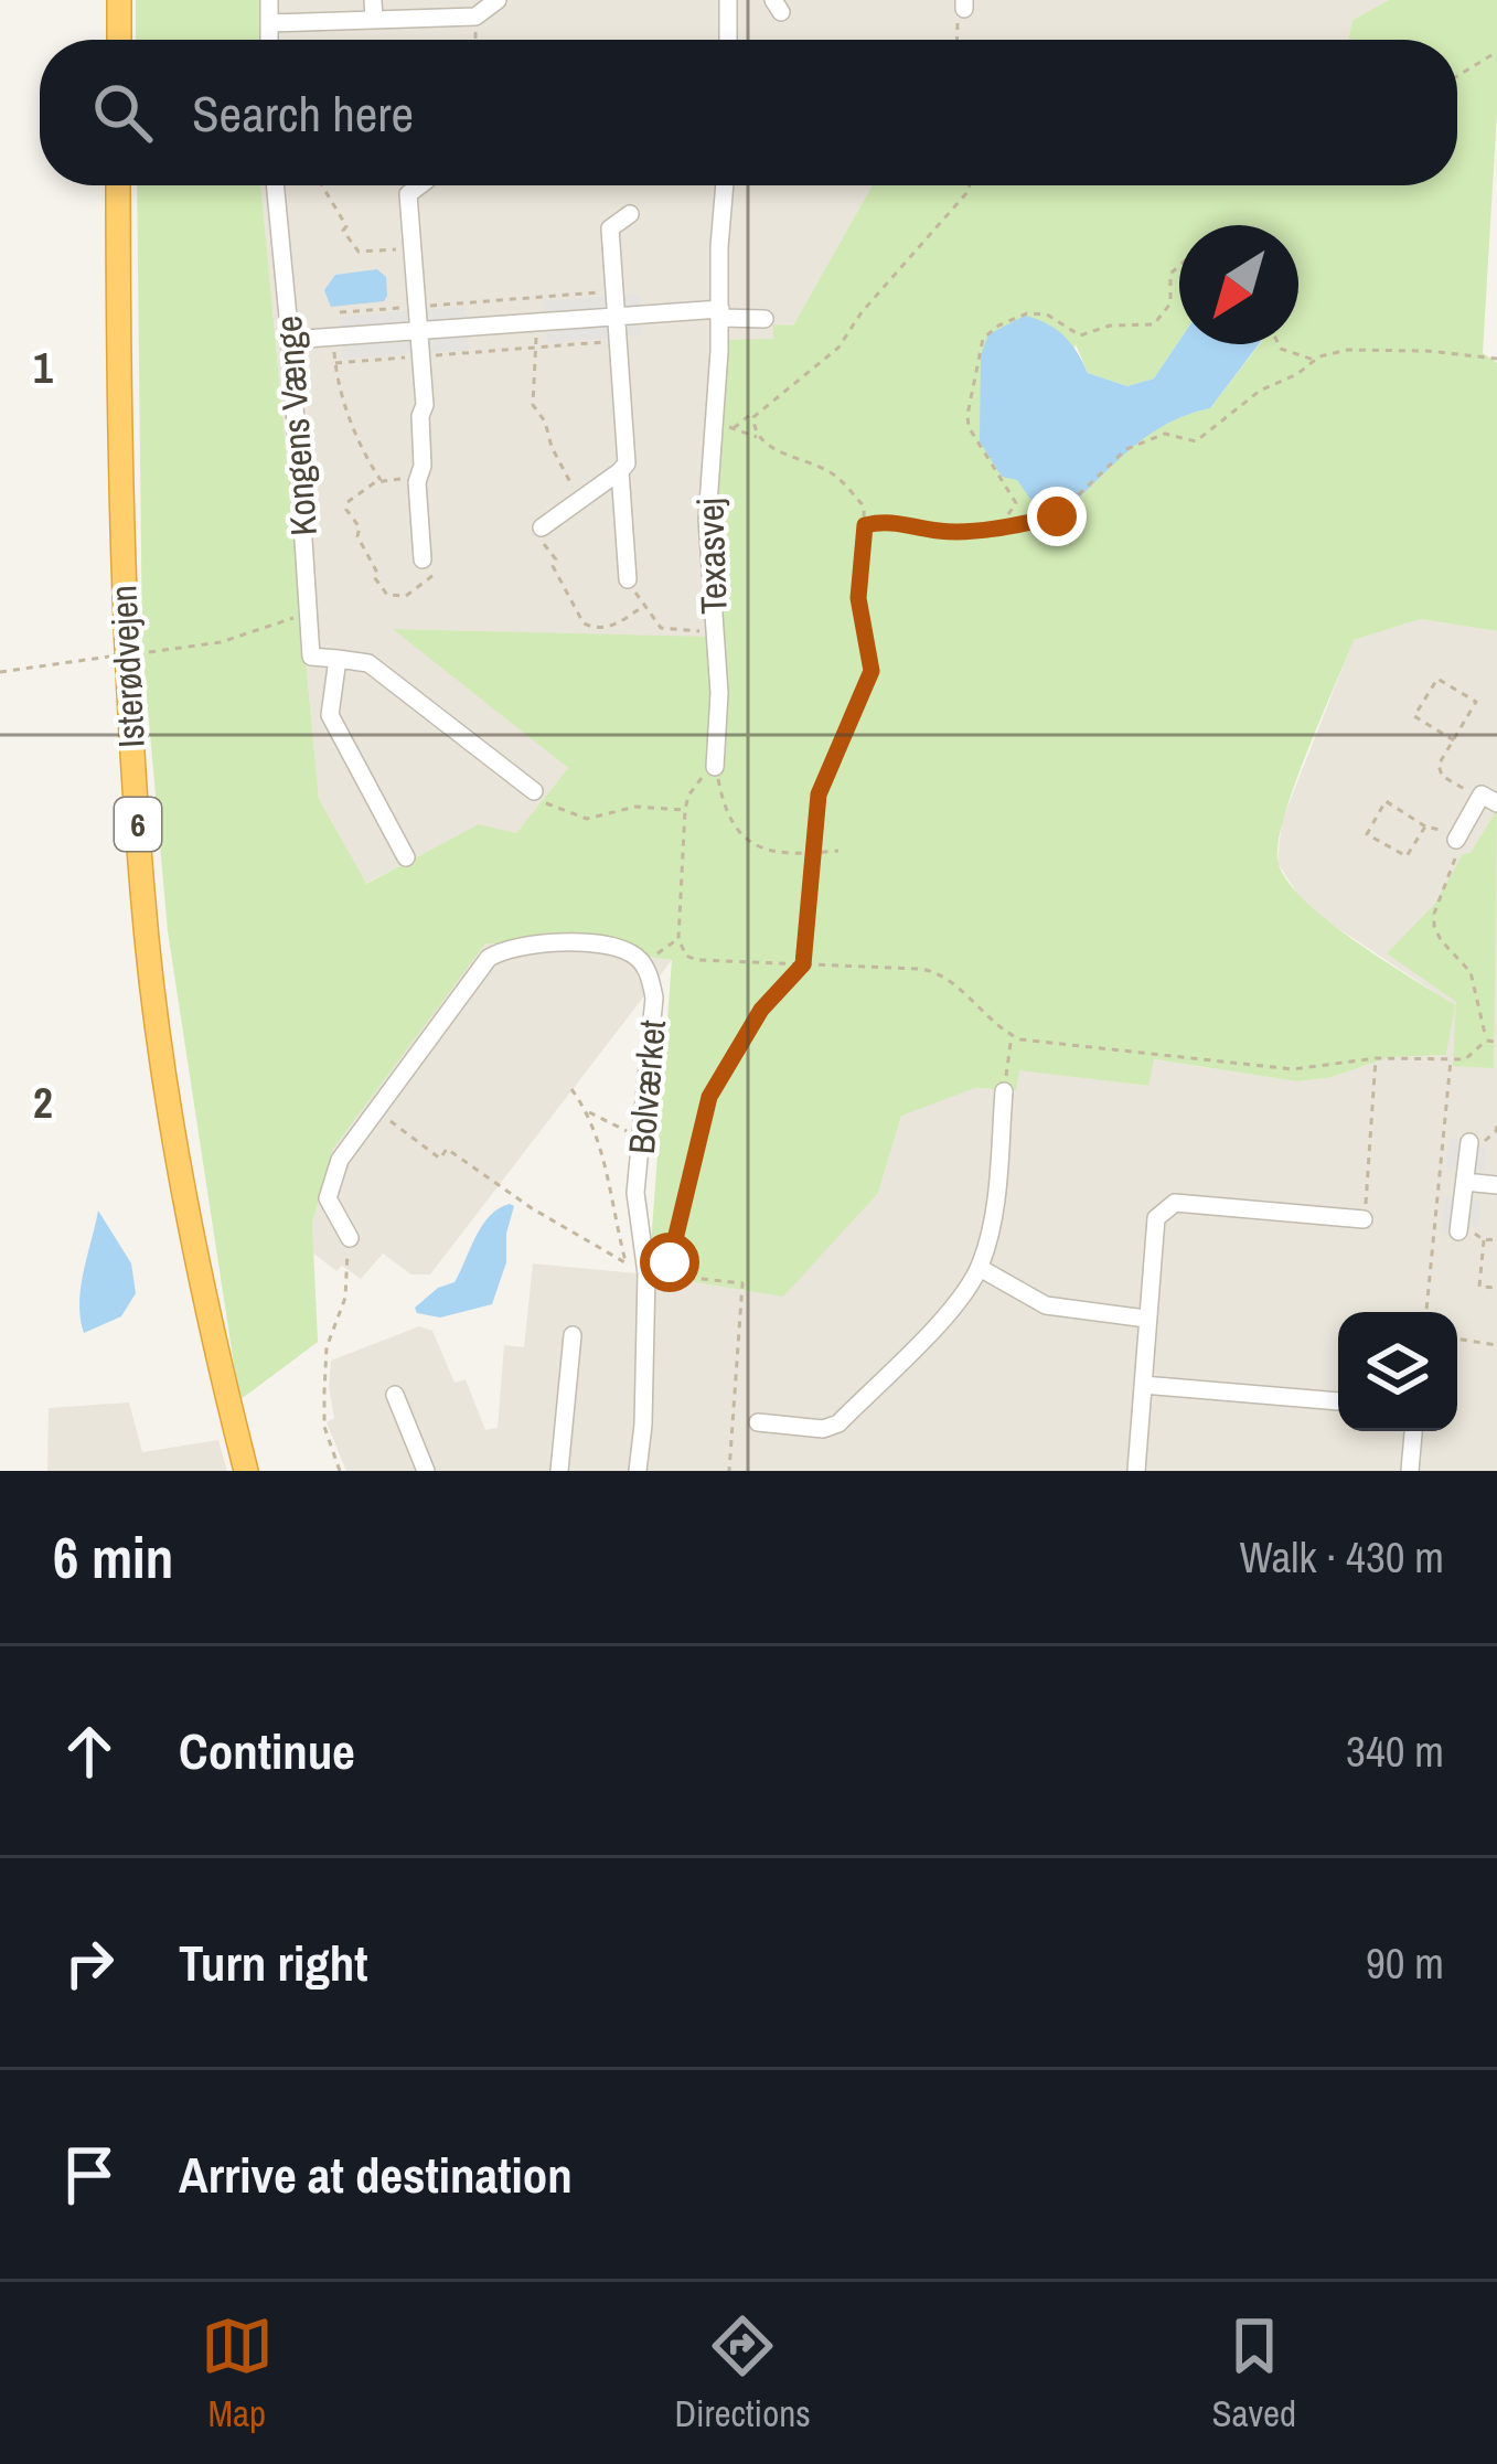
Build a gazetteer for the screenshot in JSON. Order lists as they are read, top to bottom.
{
  "streets": {
    "highway": ["Isterødvejen", "6"],
    "street": ["Kongens Vænge", "Texasvej", "Bolværket"]
  },
  "north": "bottom left",
  "page": {
    "search": "Search here",
    "heading": ["6 min", "Walk · 430 m"],
    "list": [
      ["Continue", "340 m"],
      ["Turn right", "90 m"],
      "Arrive at destination"
    ],
    "nav": ["Map", "Directions", "Saved"]
  },
  "grid": {
    "rows": ["1", "2"]
  }
}
